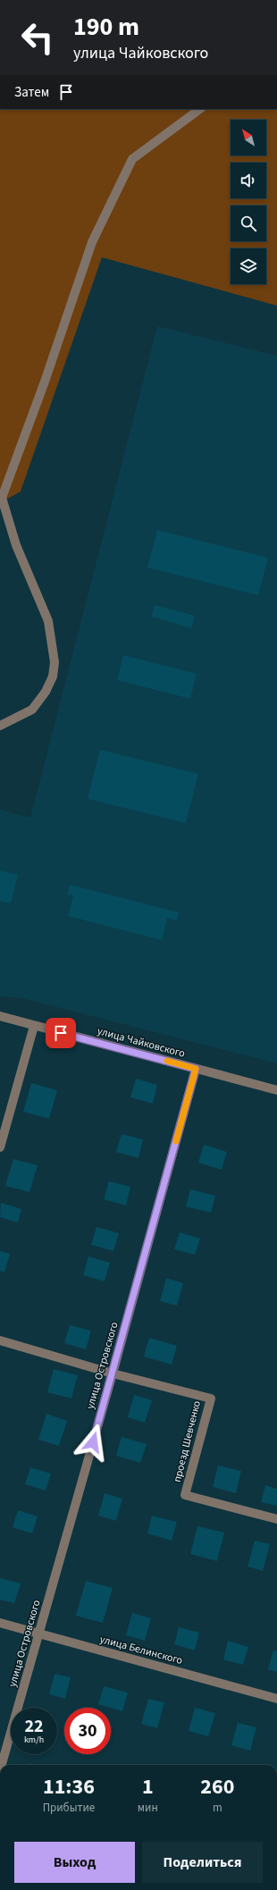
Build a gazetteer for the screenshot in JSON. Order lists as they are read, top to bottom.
{
  "streets": {
    "street": [
      "улица Чайковского",
      "улица Островского",
      "проезд Шевченко",
      "улица Белинского"
    ]
  },
  "crossings": [
    ["улица Чайковского", "улица Островского"],
    ["улица Островского", "проезд Шевченко"],
    ["улица Островского", "улица Белинского"]
  ],
  "north": "top left",
  "page": {
    "turn": ["190 m", "улица Чайковского"],
    "then": "Затем",
    "speed": "22 km/h",
    "limit": "30",
    "eta": [
      "11:36",
      "Прибытие",
      "1",
      "мин",
      "260",
      "m"
    ],
    "buttons": ["Выход", "Поделиться"]
  }
}
